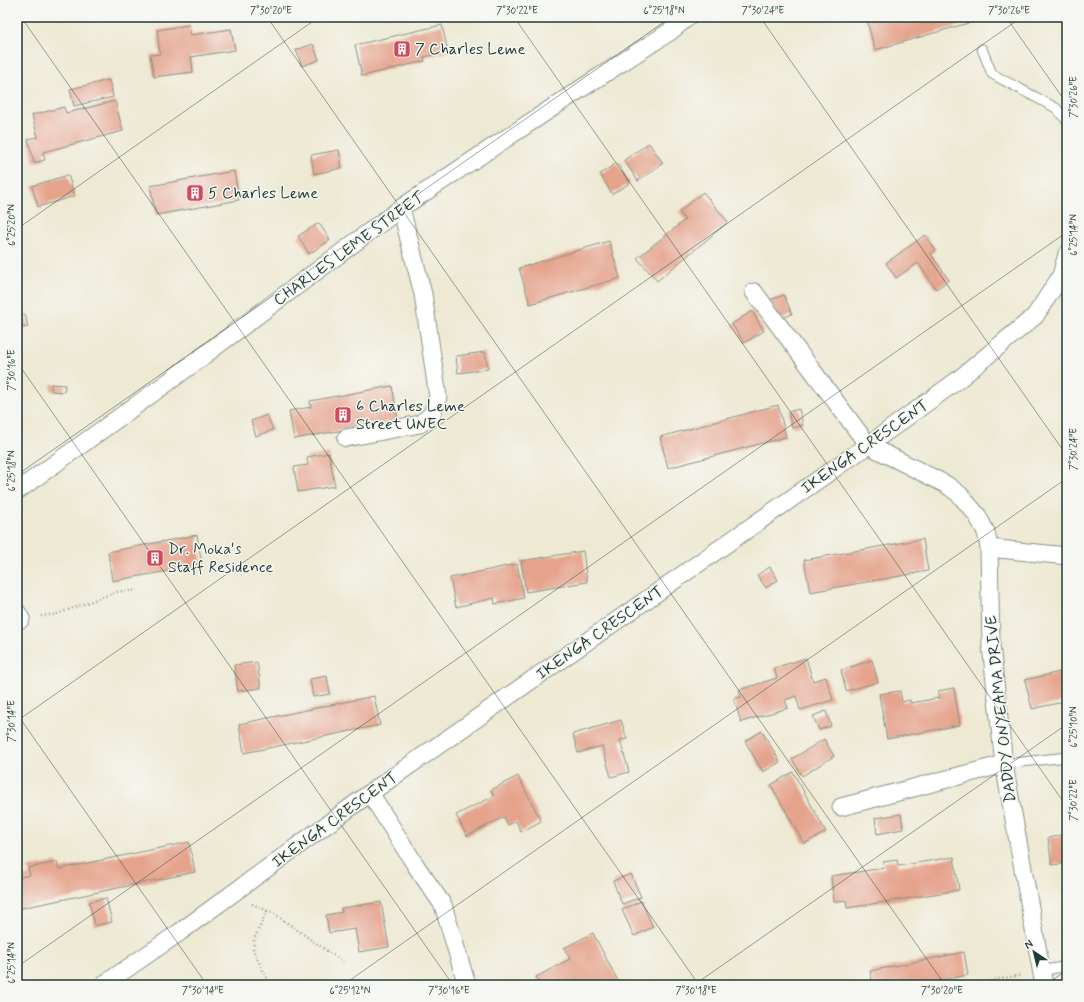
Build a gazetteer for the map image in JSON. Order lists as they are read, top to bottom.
{
  "streets": {
    "street": ["CHARLES LEME STREET", "IKENGA CRESCENT", "DADDY ONYEAMA DRIVE"]
  },
  "crossings": [
    ["IKENGA CRESCENT", "DADDY ONYEAMA DRIVE"]
  ],
  "places": {
    "building": [
      "7 Charles Leme",
      "5 Charles Leme",
      "6 Charles Leme Street UNEC",
      "Dr. Moka's Staff Residence"
    ]
  },
  "north": "top left",
  "coordinates": [
    "7°30'20\"E",
    "7°30'22\"E",
    "6°25'18\"N",
    "7°30'24\"E",
    "7°30'26\"E",
    "6°25'20\"N",
    "6°25'14\"N",
    "7°30'16\"E",
    "7°30'14\"E",
    "6°25'10\"N",
    "6°25'12\"N",
    "7°30'18\"E"
  ]
}
